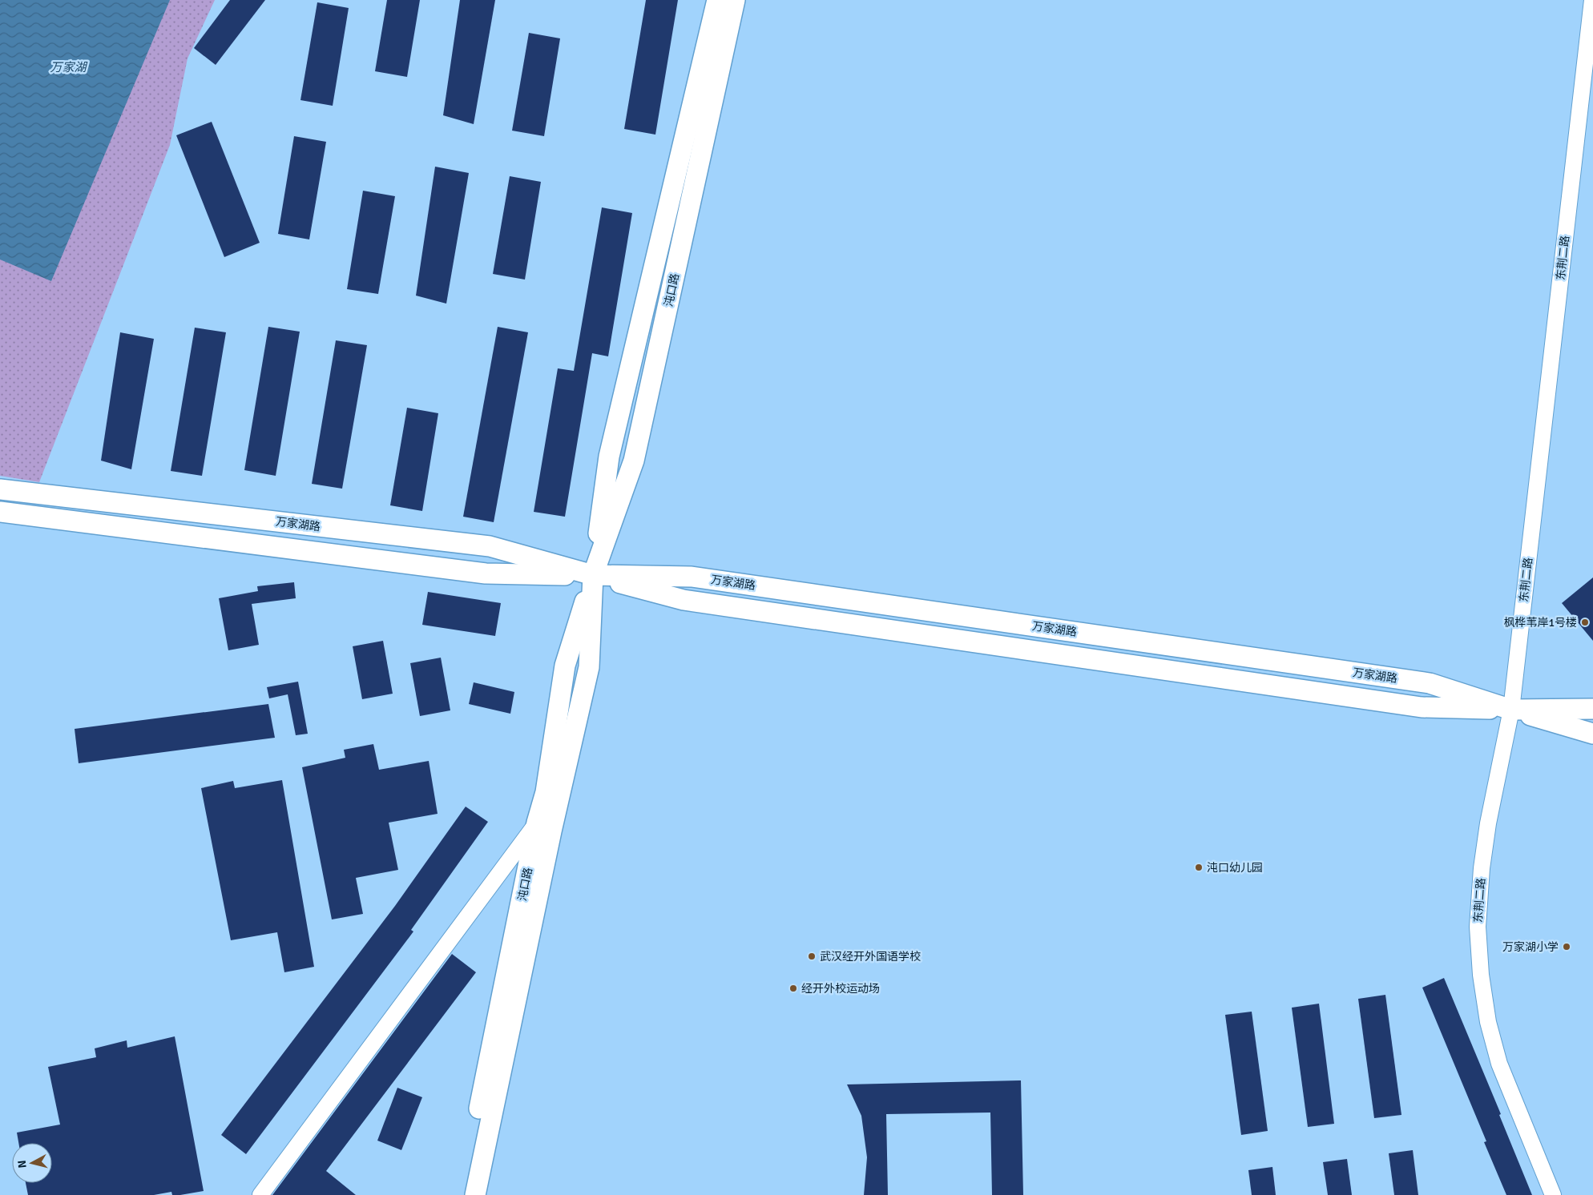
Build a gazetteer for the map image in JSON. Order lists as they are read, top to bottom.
{
  "streets": {
    "main road": ["沌口路", "万家湖路"],
    "street": ["东荆二路"]
  },
  "crossings": [
    ["东荆二路", "万家湖路"],
    ["沌口路", "万家湖路"]
  ],
  "water": ["万家湖"],
  "places": [
    "枫桦苇岸1号楼",
    "沌口幼儿园",
    "万家湖小学",
    "武汉经开外国语学校",
    "经开外校运动场"
  ],
  "north": "left"
}
